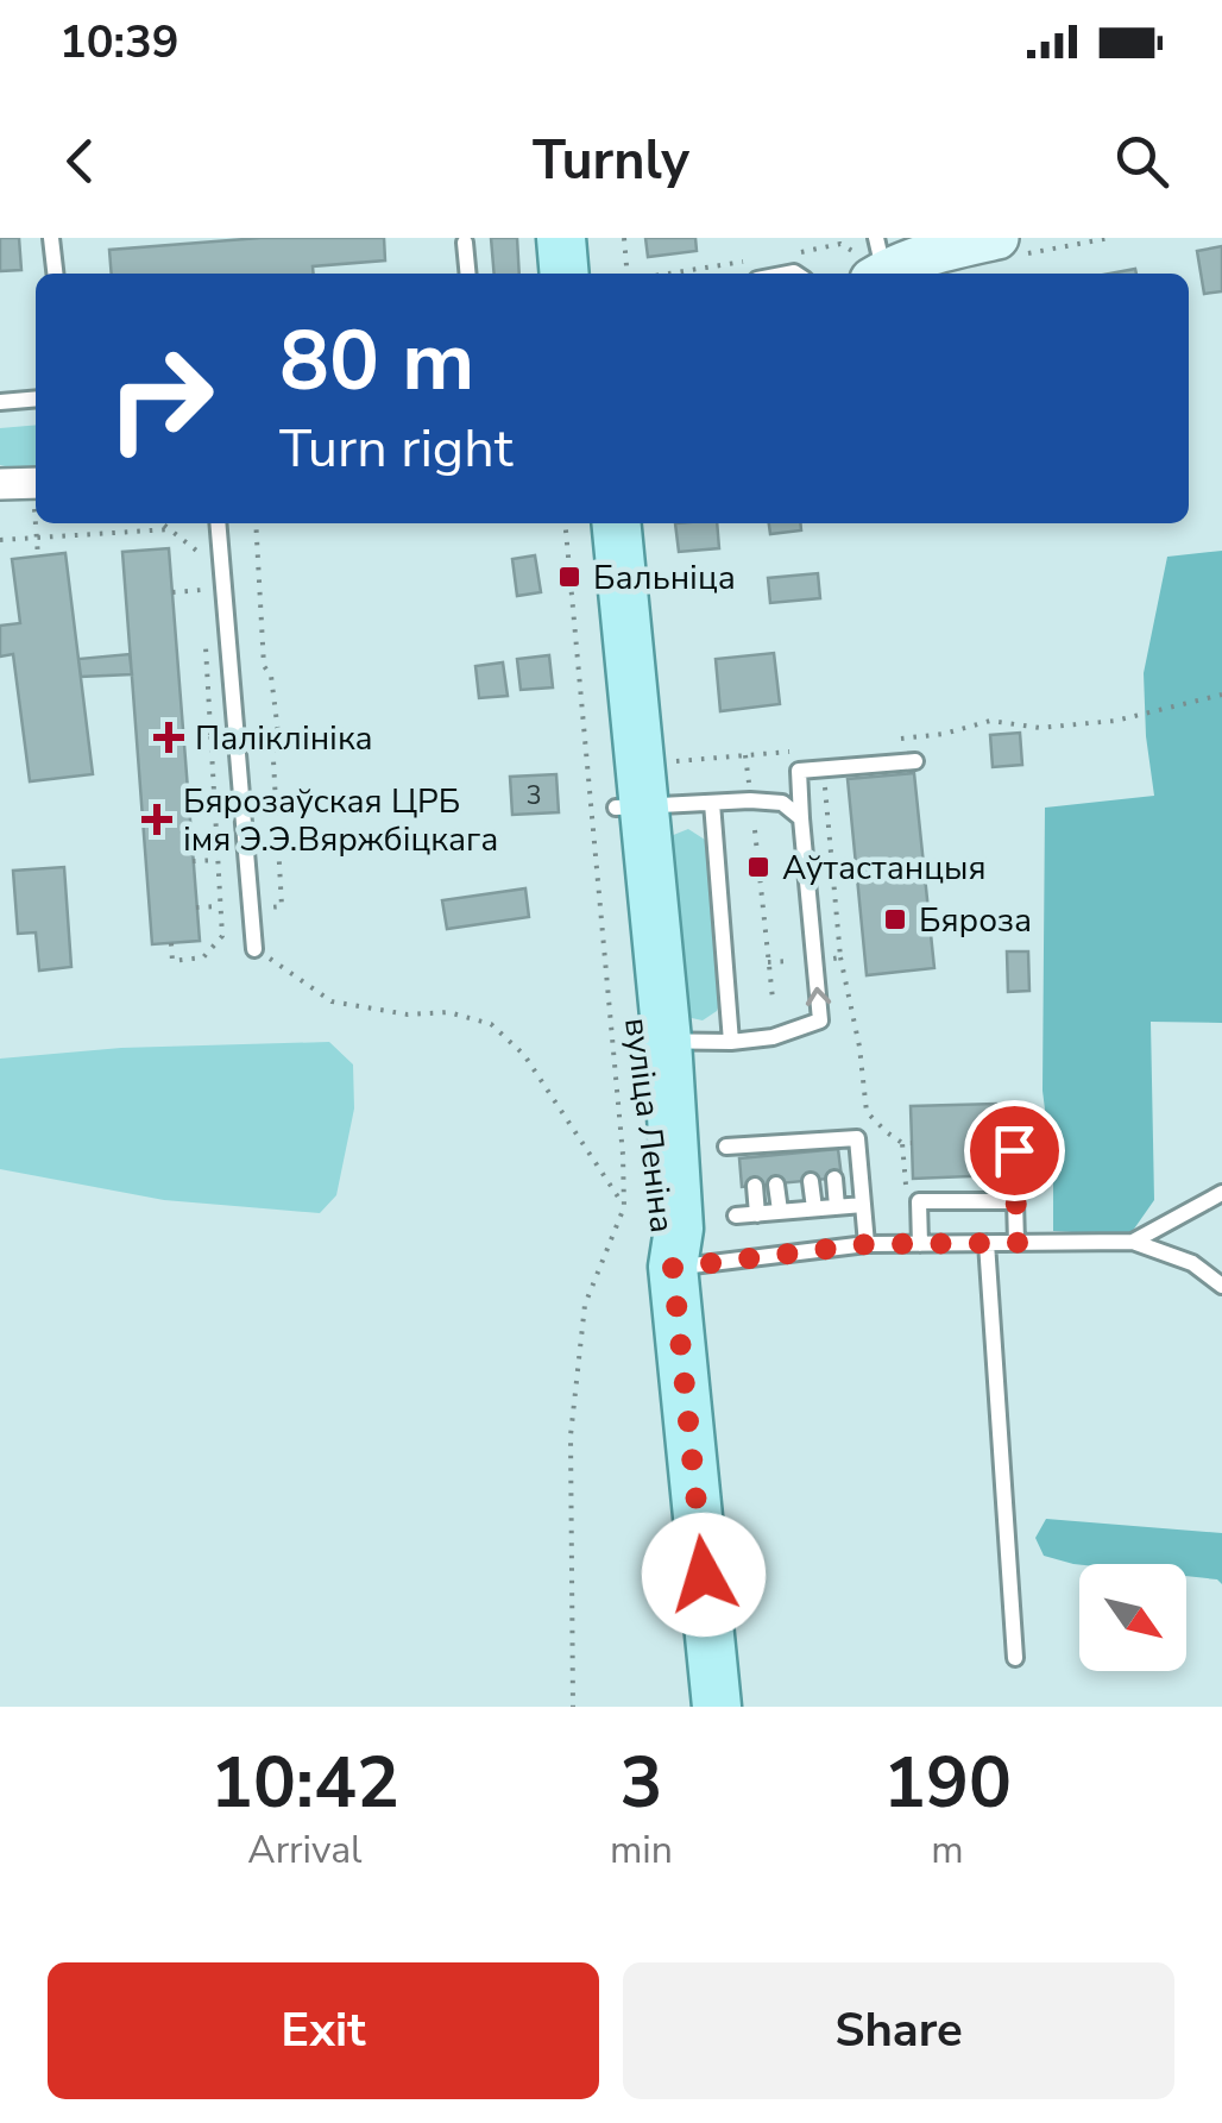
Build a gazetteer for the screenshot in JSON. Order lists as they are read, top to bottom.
{
  "streets": {
    "main road": ["вуліца Леніна"]
  },
  "places": {
    "transit": ["Бальніца", "Аўтастанцыя", "Бяроза"],
    "health": ["Паліклініка", "Бярозаўская ЦРБ імя Э.Э.Вяржбіцкага"]
  },
  "house_numbers": ["3"],
  "north": "bottom right",
  "page": {
    "status": "10:39",
    "header": "Turnly",
    "turn": ["80 m", "Turn right"],
    "eta": [
      "10:42",
      "Arrival",
      "3",
      "min",
      "190",
      "m"
    ],
    "buttons": ["Exit", "Share"]
  }
}
